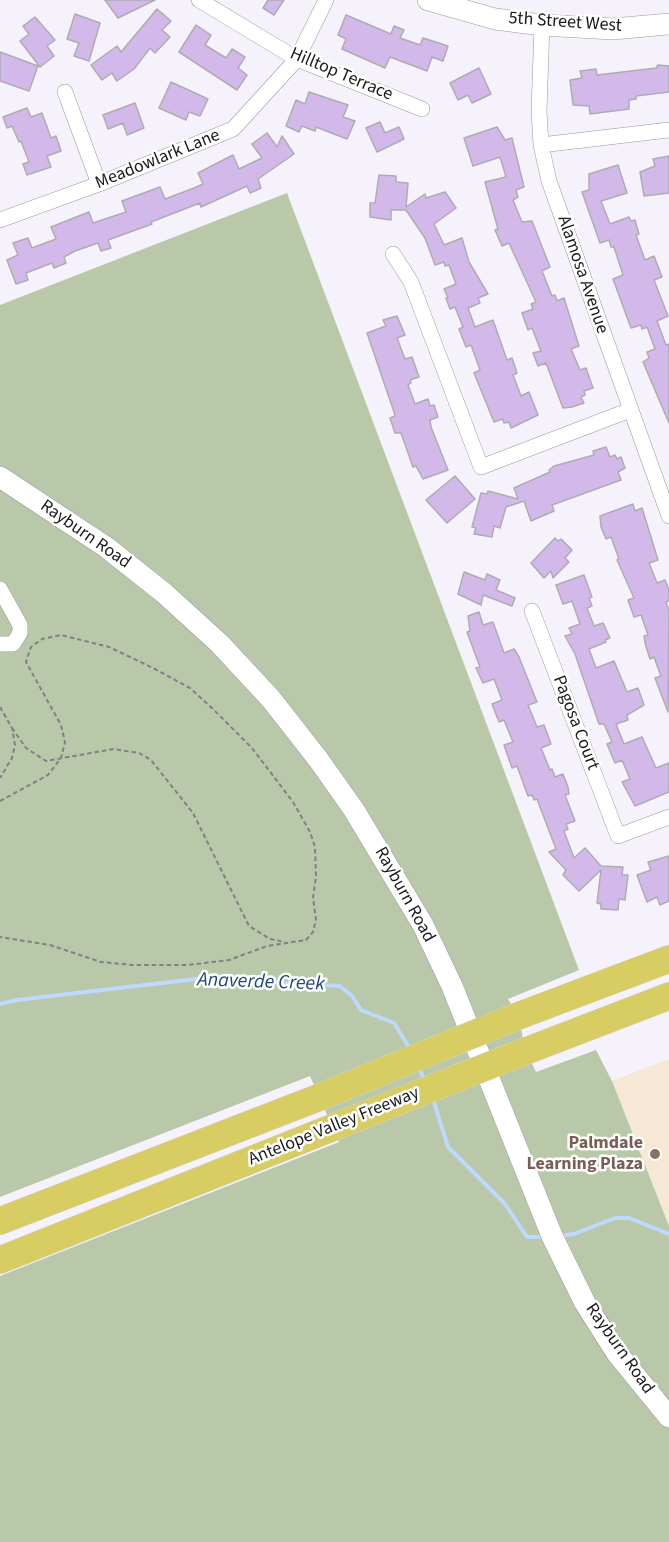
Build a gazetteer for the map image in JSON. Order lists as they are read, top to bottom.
{
  "streets": {
    "highway": ["Antelope Valley Freeway"],
    "street": [
      "5th Street West",
      "Hilltop Terrace",
      "Meadowlark Lane",
      "Alamosa Avenue",
      "Rayburn Road",
      "Pagosa Court"
    ]
  },
  "crossings": [
    ["5th Street West", "Alamosa Avenue"],
    ["Hilltop Terrace", "Meadowlark Lane"]
  ],
  "water": ["Anaverde Creek"],
  "places": ["Palmdale Learning Plaza"]
}
